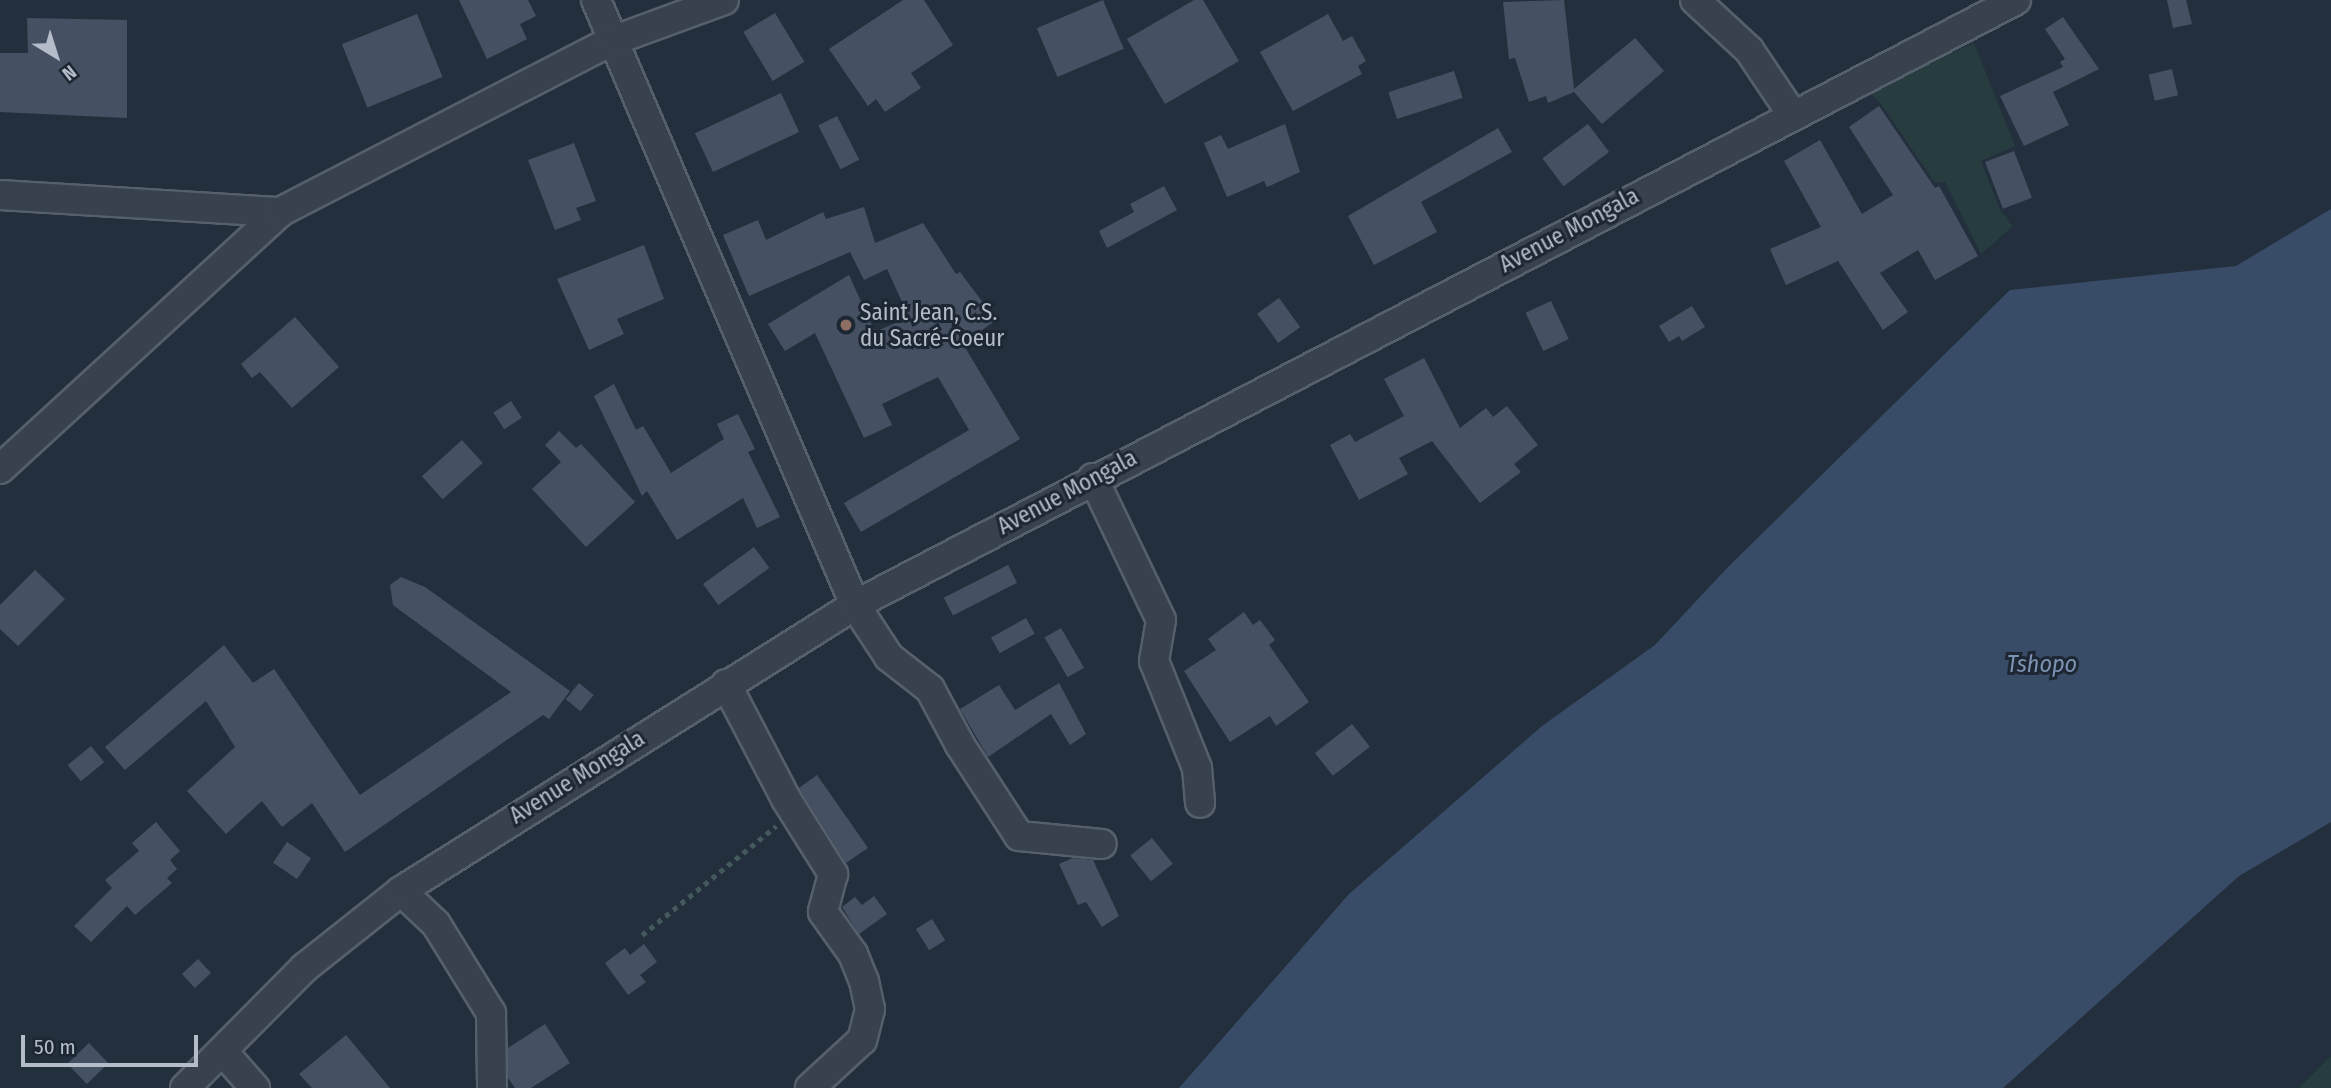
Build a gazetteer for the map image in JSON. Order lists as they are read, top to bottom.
{
  "streets": {
    "street": ["Avenue Mongala"]
  },
  "water": ["Tshopo"],
  "places": ["Saint Jean, C.S. du Sacré-Coeur"],
  "scale_bar": "50 m",
  "north": "bottom right"
}
